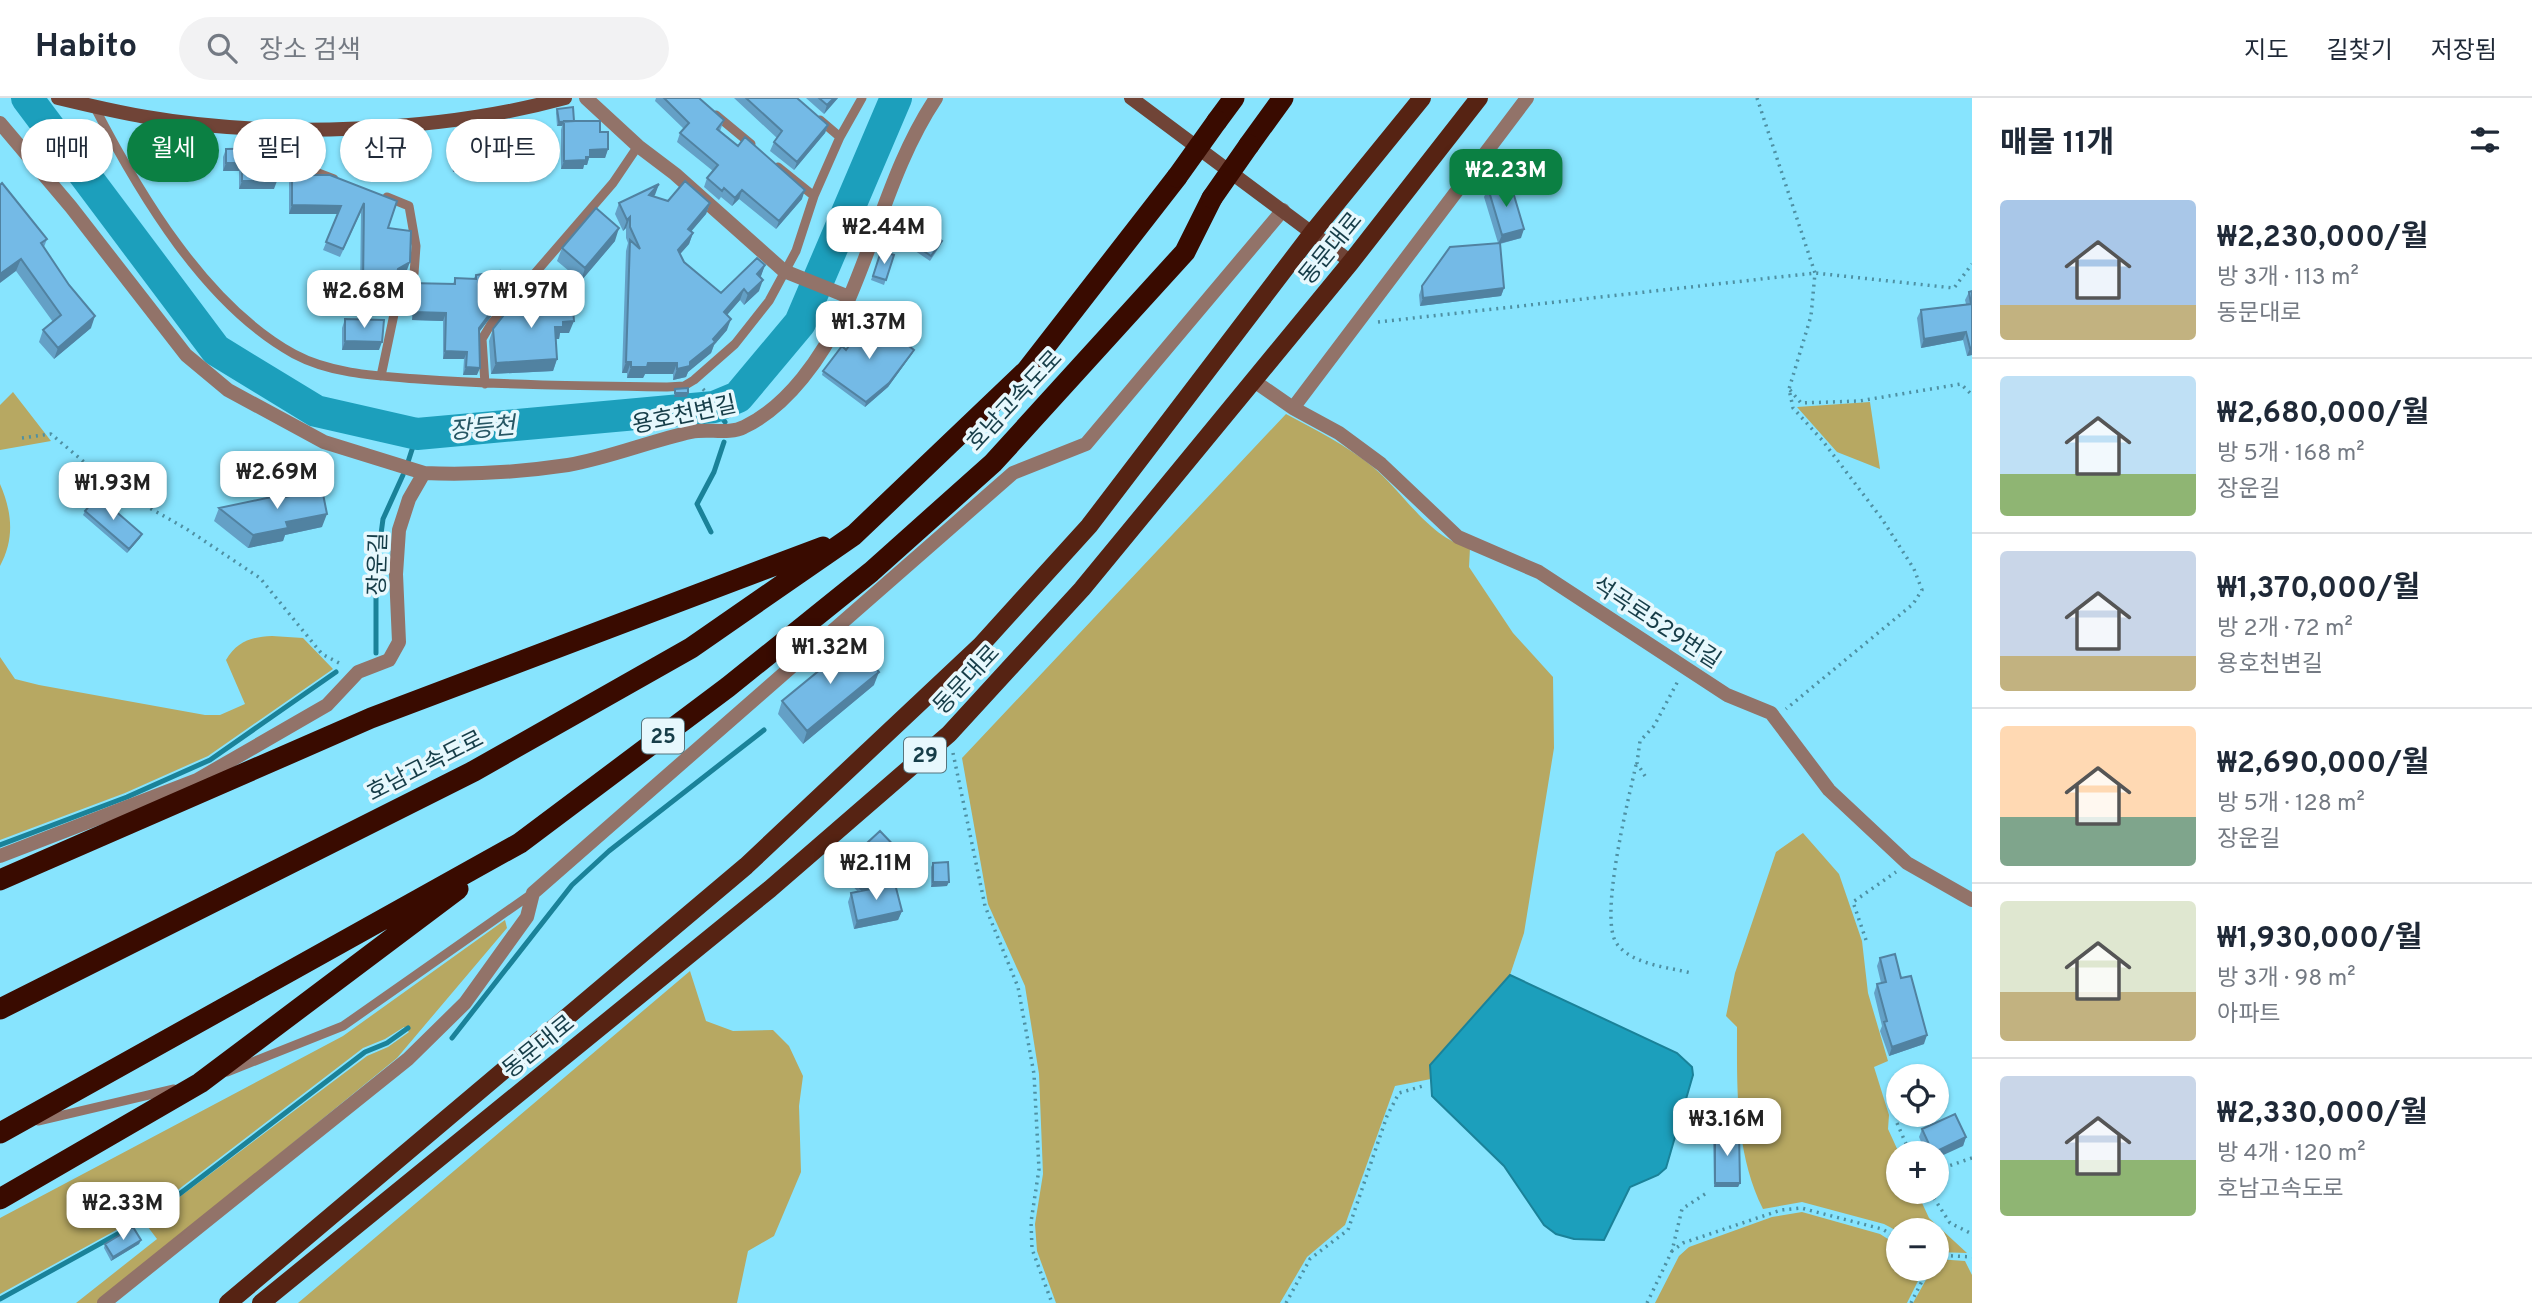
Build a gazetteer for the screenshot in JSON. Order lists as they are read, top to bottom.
{
  "streets": {
    "highway": ["호남고속도로", "25"],
    "main road": ["동문대로", "29"],
    "street": ["용호천변길", "장운길", "석곡로529번길"]
  },
  "crossings": [
    ["동문대로", "석곡로529번길"],
    ["용호천변길", "장운길"]
  ],
  "water": ["장등천"],
  "page": {
    "header": "Habito",
    "search": "장소 검색",
    "nav": ["지도", "길찾기", "저장됨"],
    "heading": "매물 11개",
    "chip": [
      "매매",
      "월세",
      "필터",
      "신규",
      "아파트"
    ],
    "price": [
      "₩2.23M",
      "₩2.44M",
      "₩2.68M",
      "₩1.97M",
      "₩1.37M",
      "₩2.69M",
      "₩1.93M",
      "₩1.32M",
      "₩2.11M",
      "₩3.16M",
      "₩2.33M"
    ],
    "list": [
      {
        "name": "₩2,230,000/월",
        "note": "방 3개 · 113 m² · 동문대로"
      },
      {
        "name": "₩2,680,000/월",
        "note": "방 5개 · 168 m² · 장운길"
      },
      {
        "name": "₩1,370,000/월",
        "note": "방 2개 · 72 m² · 용호천변길"
      },
      {
        "name": "₩2,690,000/월",
        "note": "방 5개 · 128 m² · 장운길"
      },
      {
        "name": "₩1,930,000/월",
        "note": "방 3개 · 98 m² · 아파트"
      },
      {
        "name": "₩2,330,000/월",
        "note": "방 4개 · 120 m² · 호남고속도로"
      }
    ],
    "map_buttons": ["+", "−"]
  }
}
